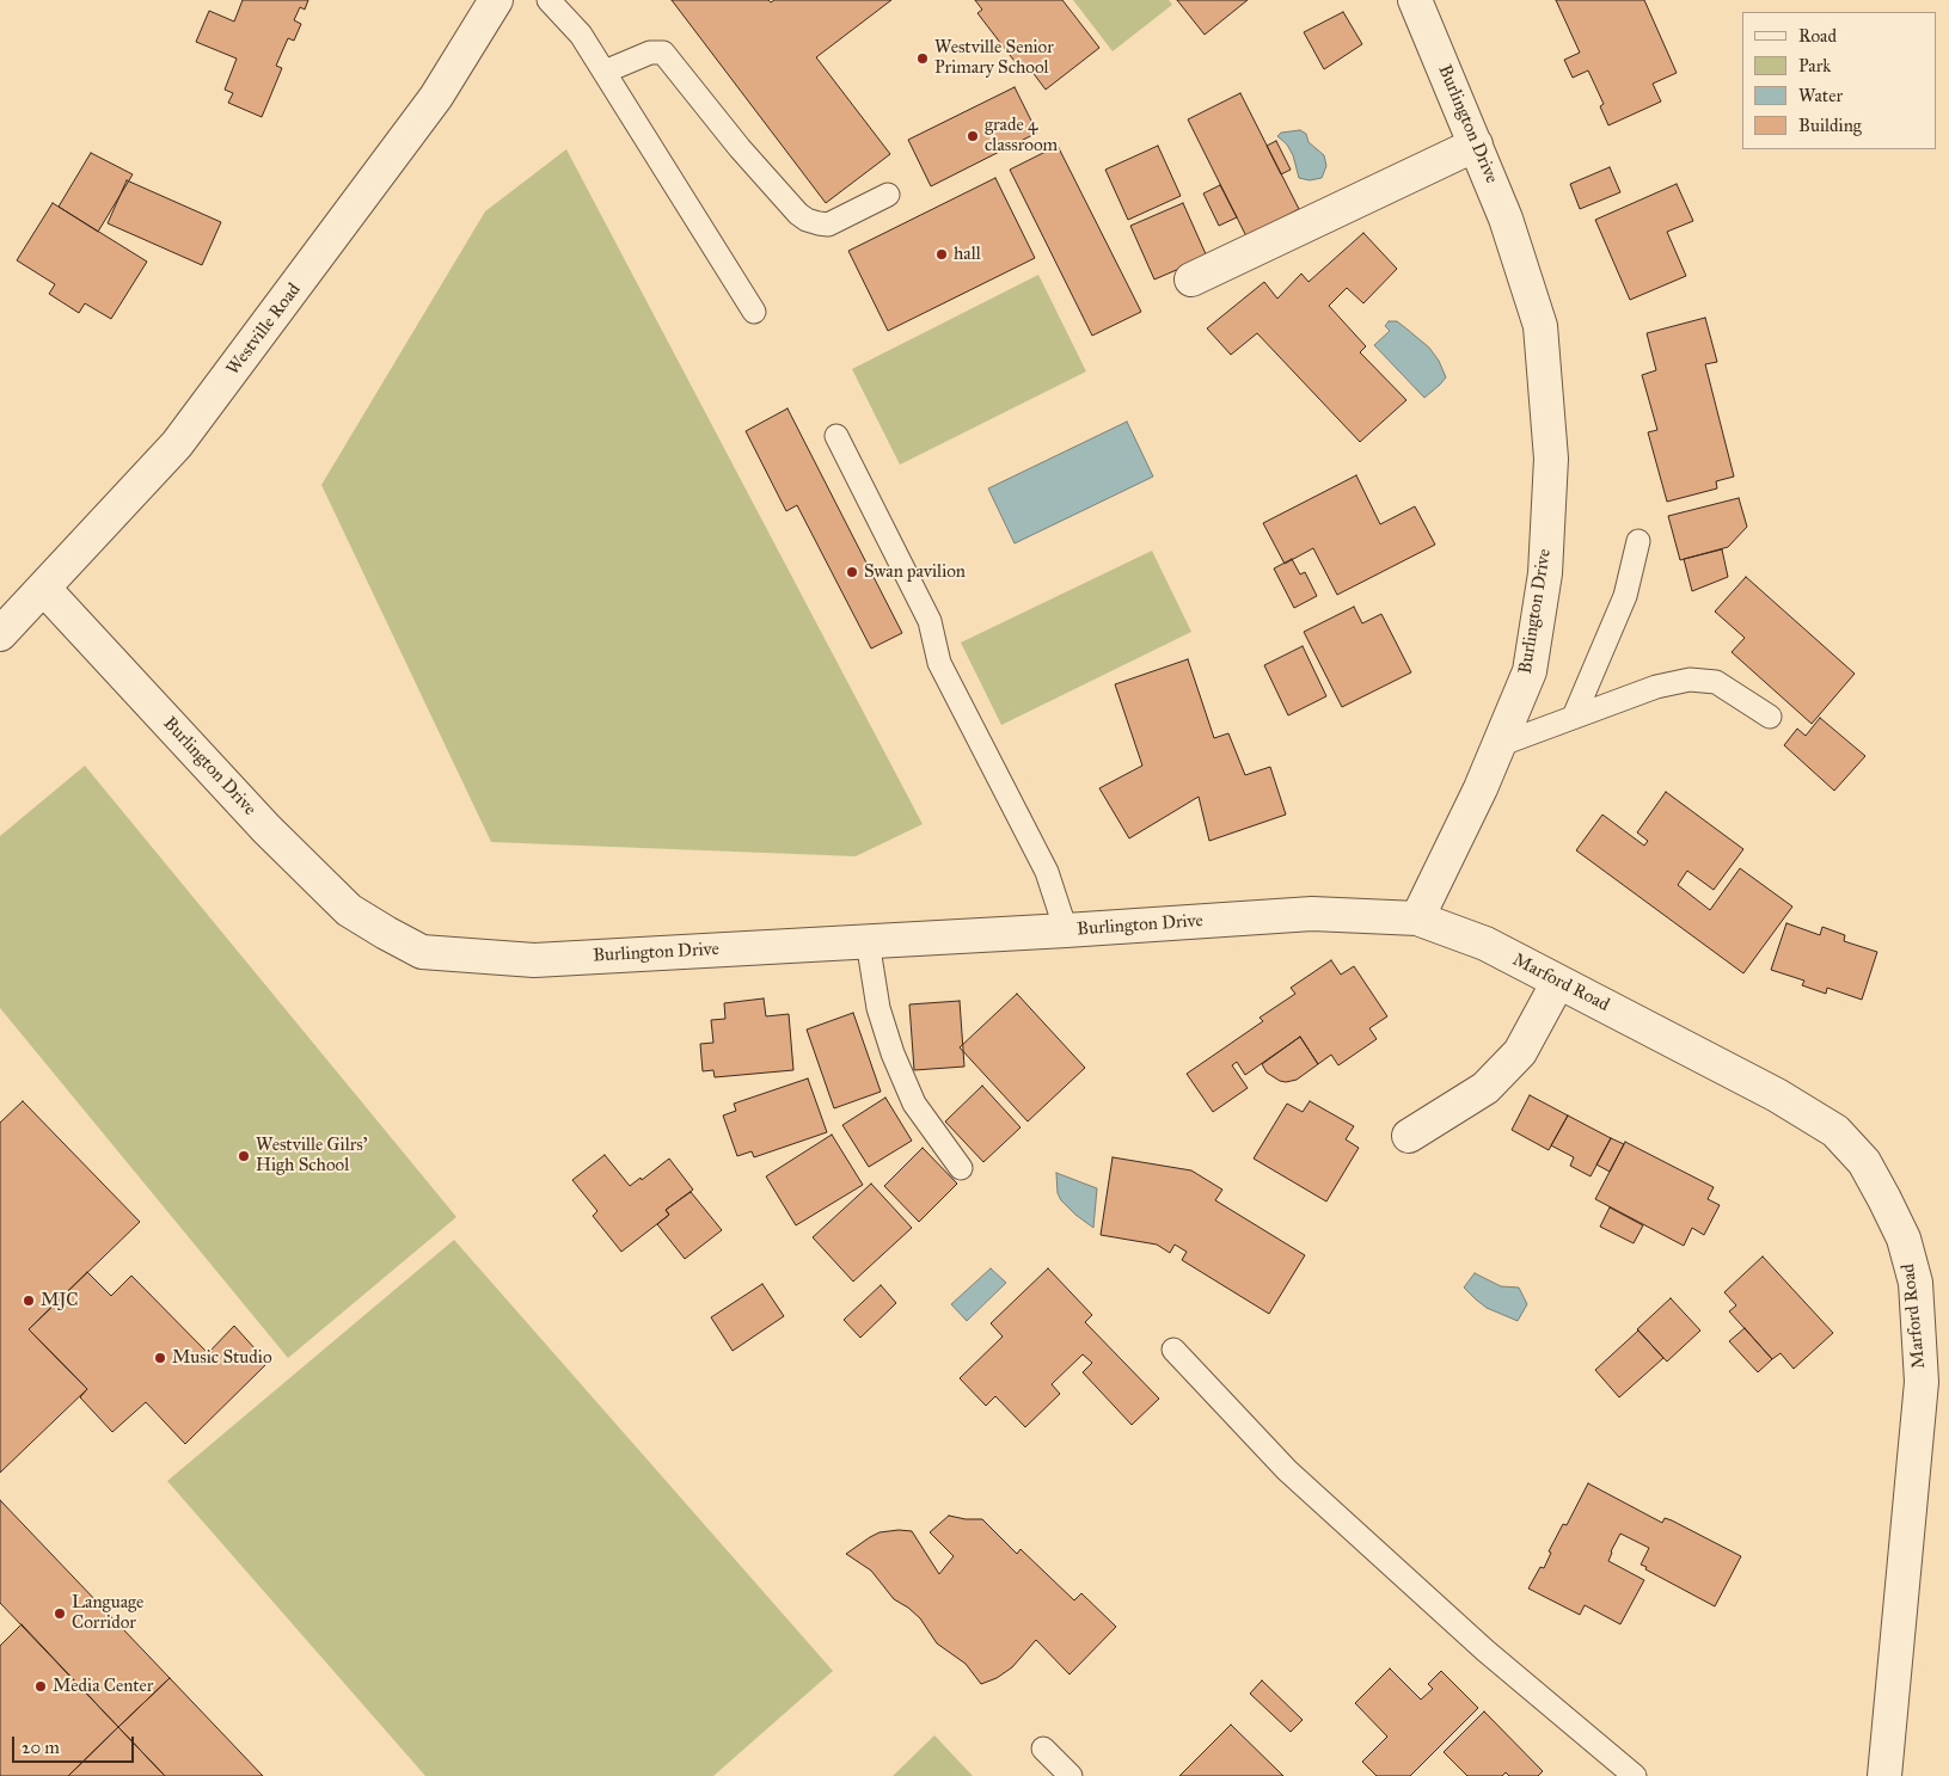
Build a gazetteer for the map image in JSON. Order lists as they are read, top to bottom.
{
  "streets": {
    "street": ["Burlington Drive", "Westville Road", "Marford Road"]
  },
  "crossings": [
    ["Burlington Drive", "Westville Road"],
    ["Burlington Drive", "Marford Road"]
  ],
  "places": [
    "Westville Senior Primary School",
    "grade 4 classroom",
    "hall",
    "Swan pavilion",
    "Westville Gilrs' High School",
    "MJC",
    "Music Studio",
    "Language Corridor",
    "Media Center"
  ],
  "legend": [
    "Road",
    "Park",
    "Water",
    "Building"
  ],
  "scale_bar": "20 m"
}
